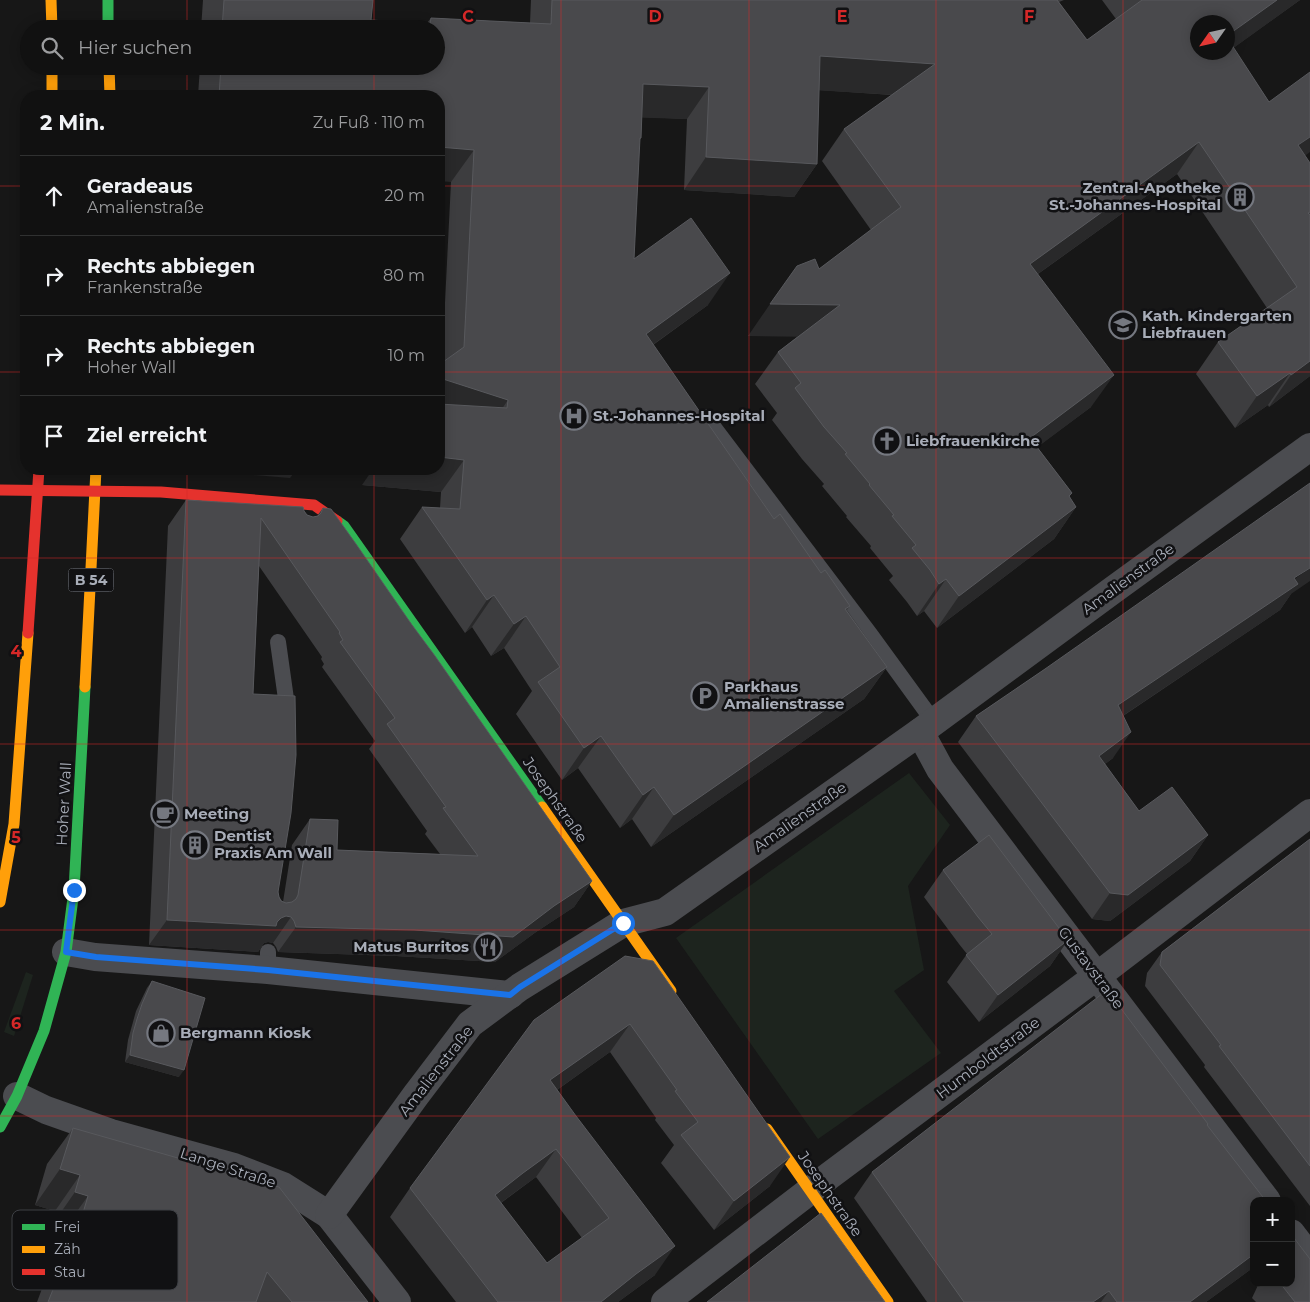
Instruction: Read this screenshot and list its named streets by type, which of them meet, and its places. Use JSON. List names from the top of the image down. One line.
{"streets":{"main road":["B 54","Josephstraße","Hoher Wall"],"street":["Amalienstraße","Gustavstraße","Humboldtstraße","Lange Straße"]},"crossings":[["Amalienstraße","Josephstraße"],["Amalienstraße","Gustavstraße"],["Amalienstraße","Lange Straße"],["Josephstraße","Hoher Wall"],["Josephstraße","Humboldtstraße"],["Hoher Wall","Lange Straße"],["Gustavstraße","Humboldtstraße"]],"places":{"building":["Zentral-Apotheke St.-Johannes-Hospital","Dentist Praxis Am Wall"],"school or university":["Kath. Kindergarten Liebfrauen"],"hospital":["St.-Johannes-Hospital"],"church":["Liebfrauenkirche"],"parking":["Parkhaus Amalienstrasse"],"cafe":["Meeting"],"restaurant":["Matus Burritos"],"shop":["Bergmann Kiosk"]},"legend":["Frei","Zäh","Stau"],"north":"bottom left","page":{"search":"Hier suchen","heading":["2 Min.","Zu Fuß · 110 m"],"list":[["Geradeaus","Amalienstraße","20 m"],["Rechts abbiegen","Frankenstraße","80 m"],["Rechts abbiegen","Hoher Wall","10 m"],"Ziel erreicht"],"map_buttons":["+","−"]},"grid":{"columns":["C","D","E","F"],"rows":["4","5","6"]}}
